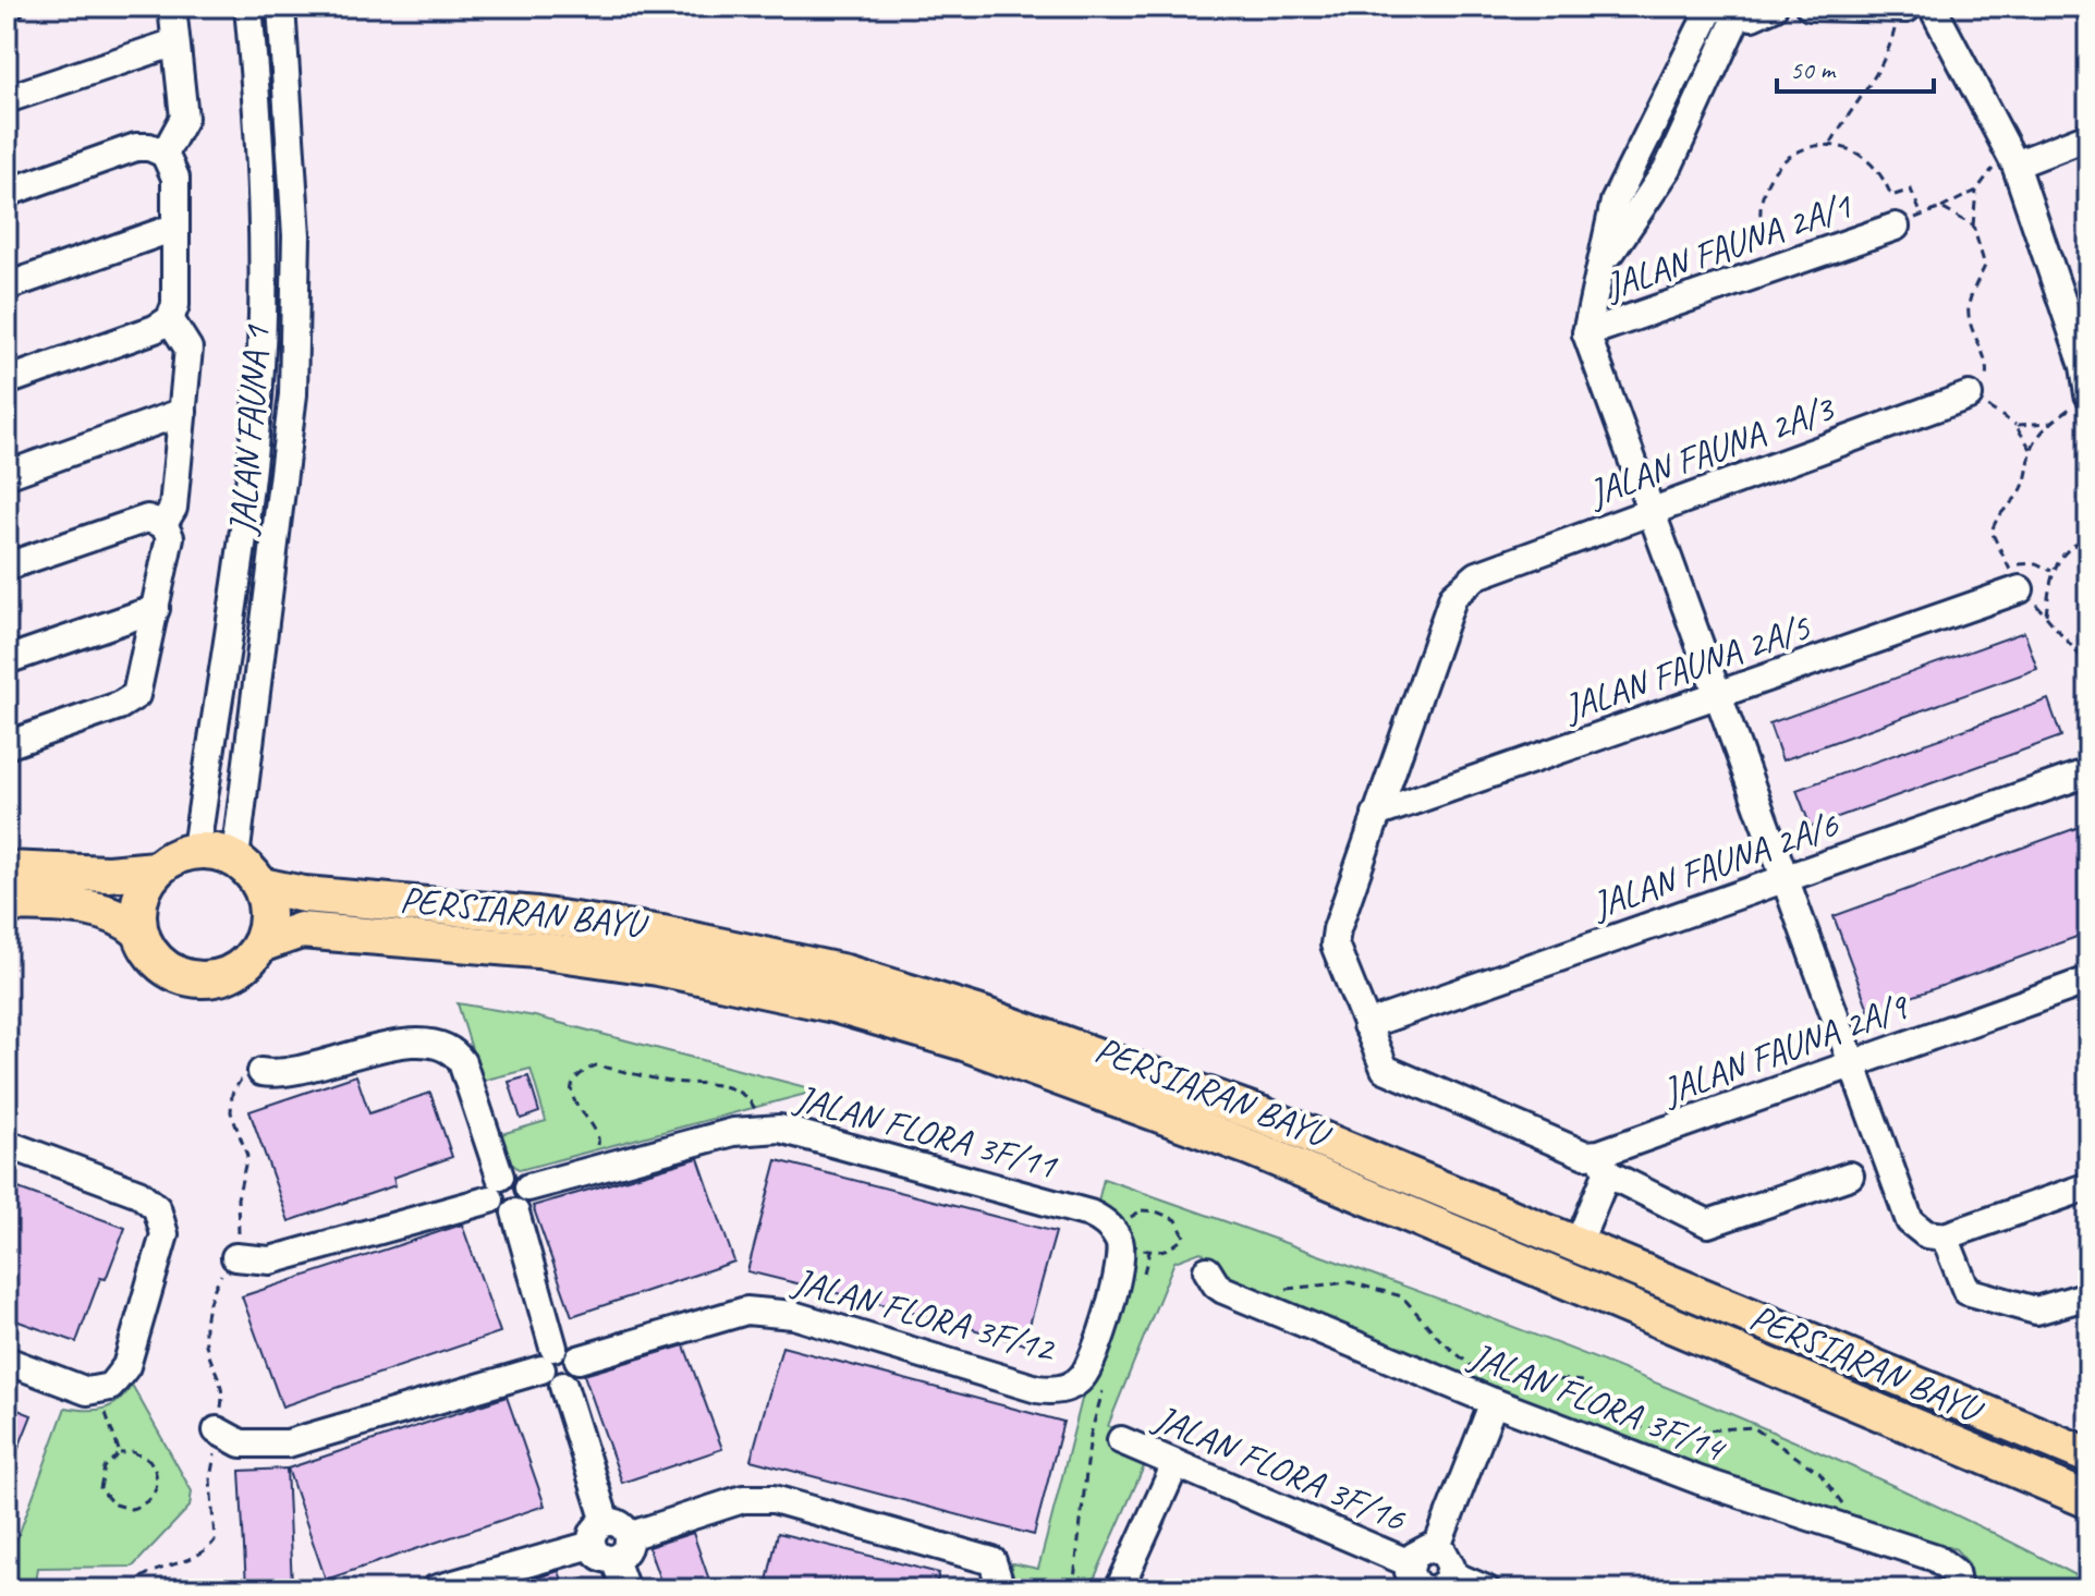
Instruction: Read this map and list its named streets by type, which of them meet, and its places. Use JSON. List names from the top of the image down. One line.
{"streets":{"main road":["PERSIARAN BAYU"],"street":["JALAN FAUNA 2A/1","JALAN FAUNA 1","JALAN FAUNA 2A/3","JALAN FAUNA 2A/5","JALAN FAUNA 2A/6","JALAN FAUNA 2A/9","JALAN FLORA 3F/11","JALAN FLORA 3F/12","JALAN FLORA 3F/14","JALAN FLORA 3F/16"]},"crossings":[["JALAN FAUNA 1","PERSIARAN BAYU"],["JALAN FAUNA 2A/3","JALAN FAUNA 2A/5"],["JALAN FLORA 3F/11","JALAN FLORA 3F/12"]],"scale_bar":"50 m"}
